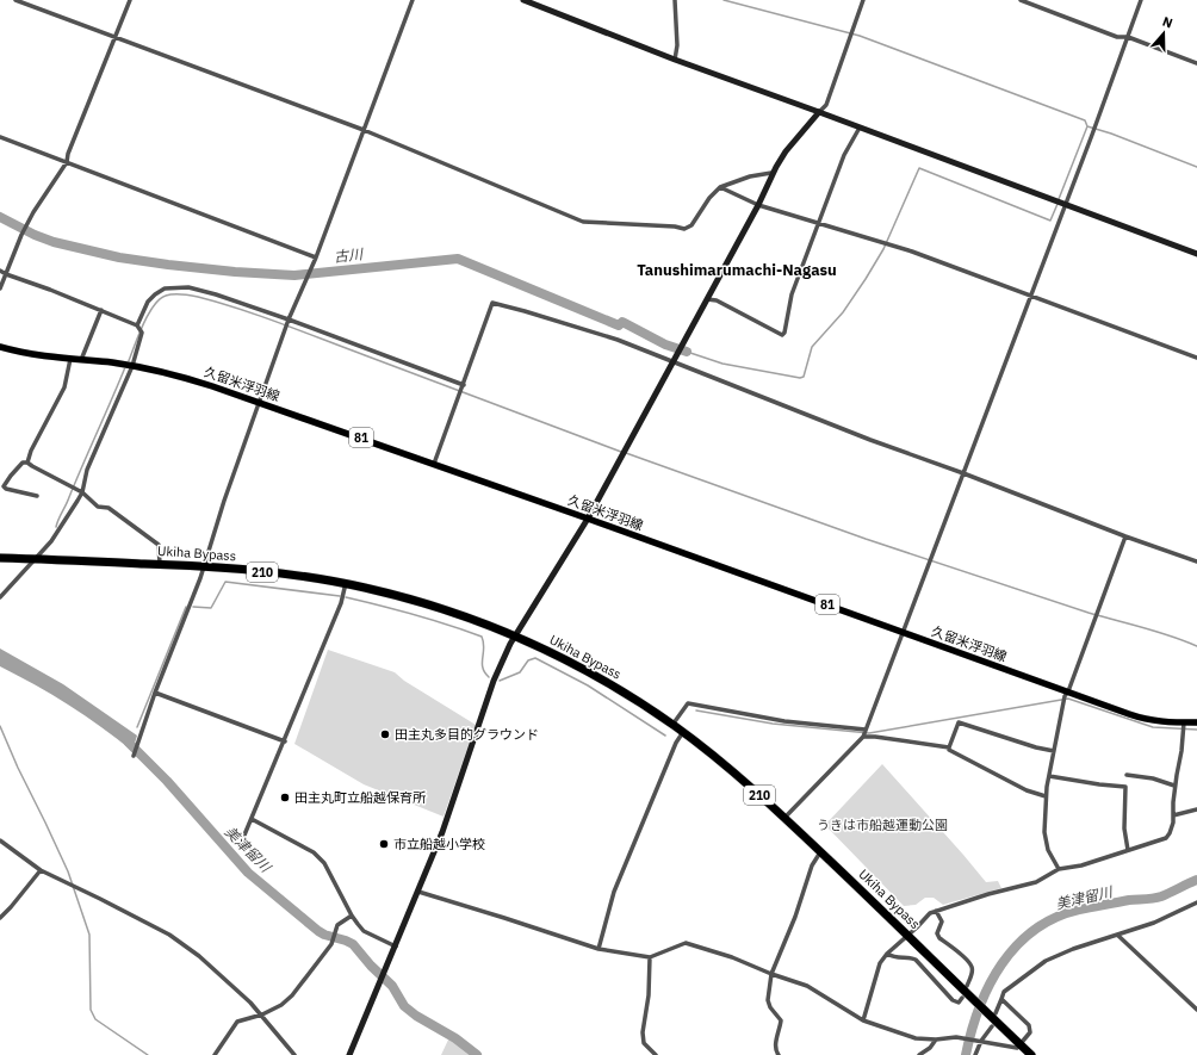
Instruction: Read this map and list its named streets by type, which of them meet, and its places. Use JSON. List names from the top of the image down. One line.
{"streets":{"highway":["Ukiha Bypass","210"],"main road":["久留米浮羽線","81"]},"districts":["Tanushimarumachi-Nagasu"],"water":["古川","美津留川"],"parks":["うきは市船越運動公園"],"places":["田主丸多目的グラウンド","田主丸町立船越保育所","市立船越小学校"],"north":"top"}
